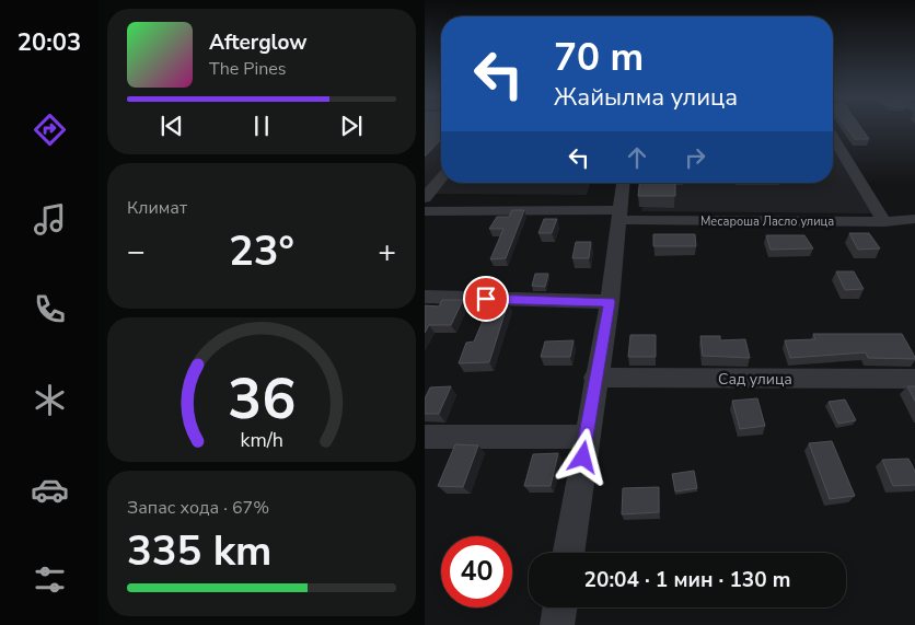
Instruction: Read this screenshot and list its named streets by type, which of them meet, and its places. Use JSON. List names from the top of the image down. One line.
{"streets":{"street":["Месароша Ласло улица","Сад улица"]},"page":{"tabs":"20:03","turn":["70 m","Жайылма улица"],"song":["Afterglow","The Pines"],"tile":["Климат",["Запас хода · 67%","335 km"]],"heat":["−","23°","+"],"limit":"40","trip":"20:04 · 1 мин · 130 m","gauge":["36","km/h"]}}
